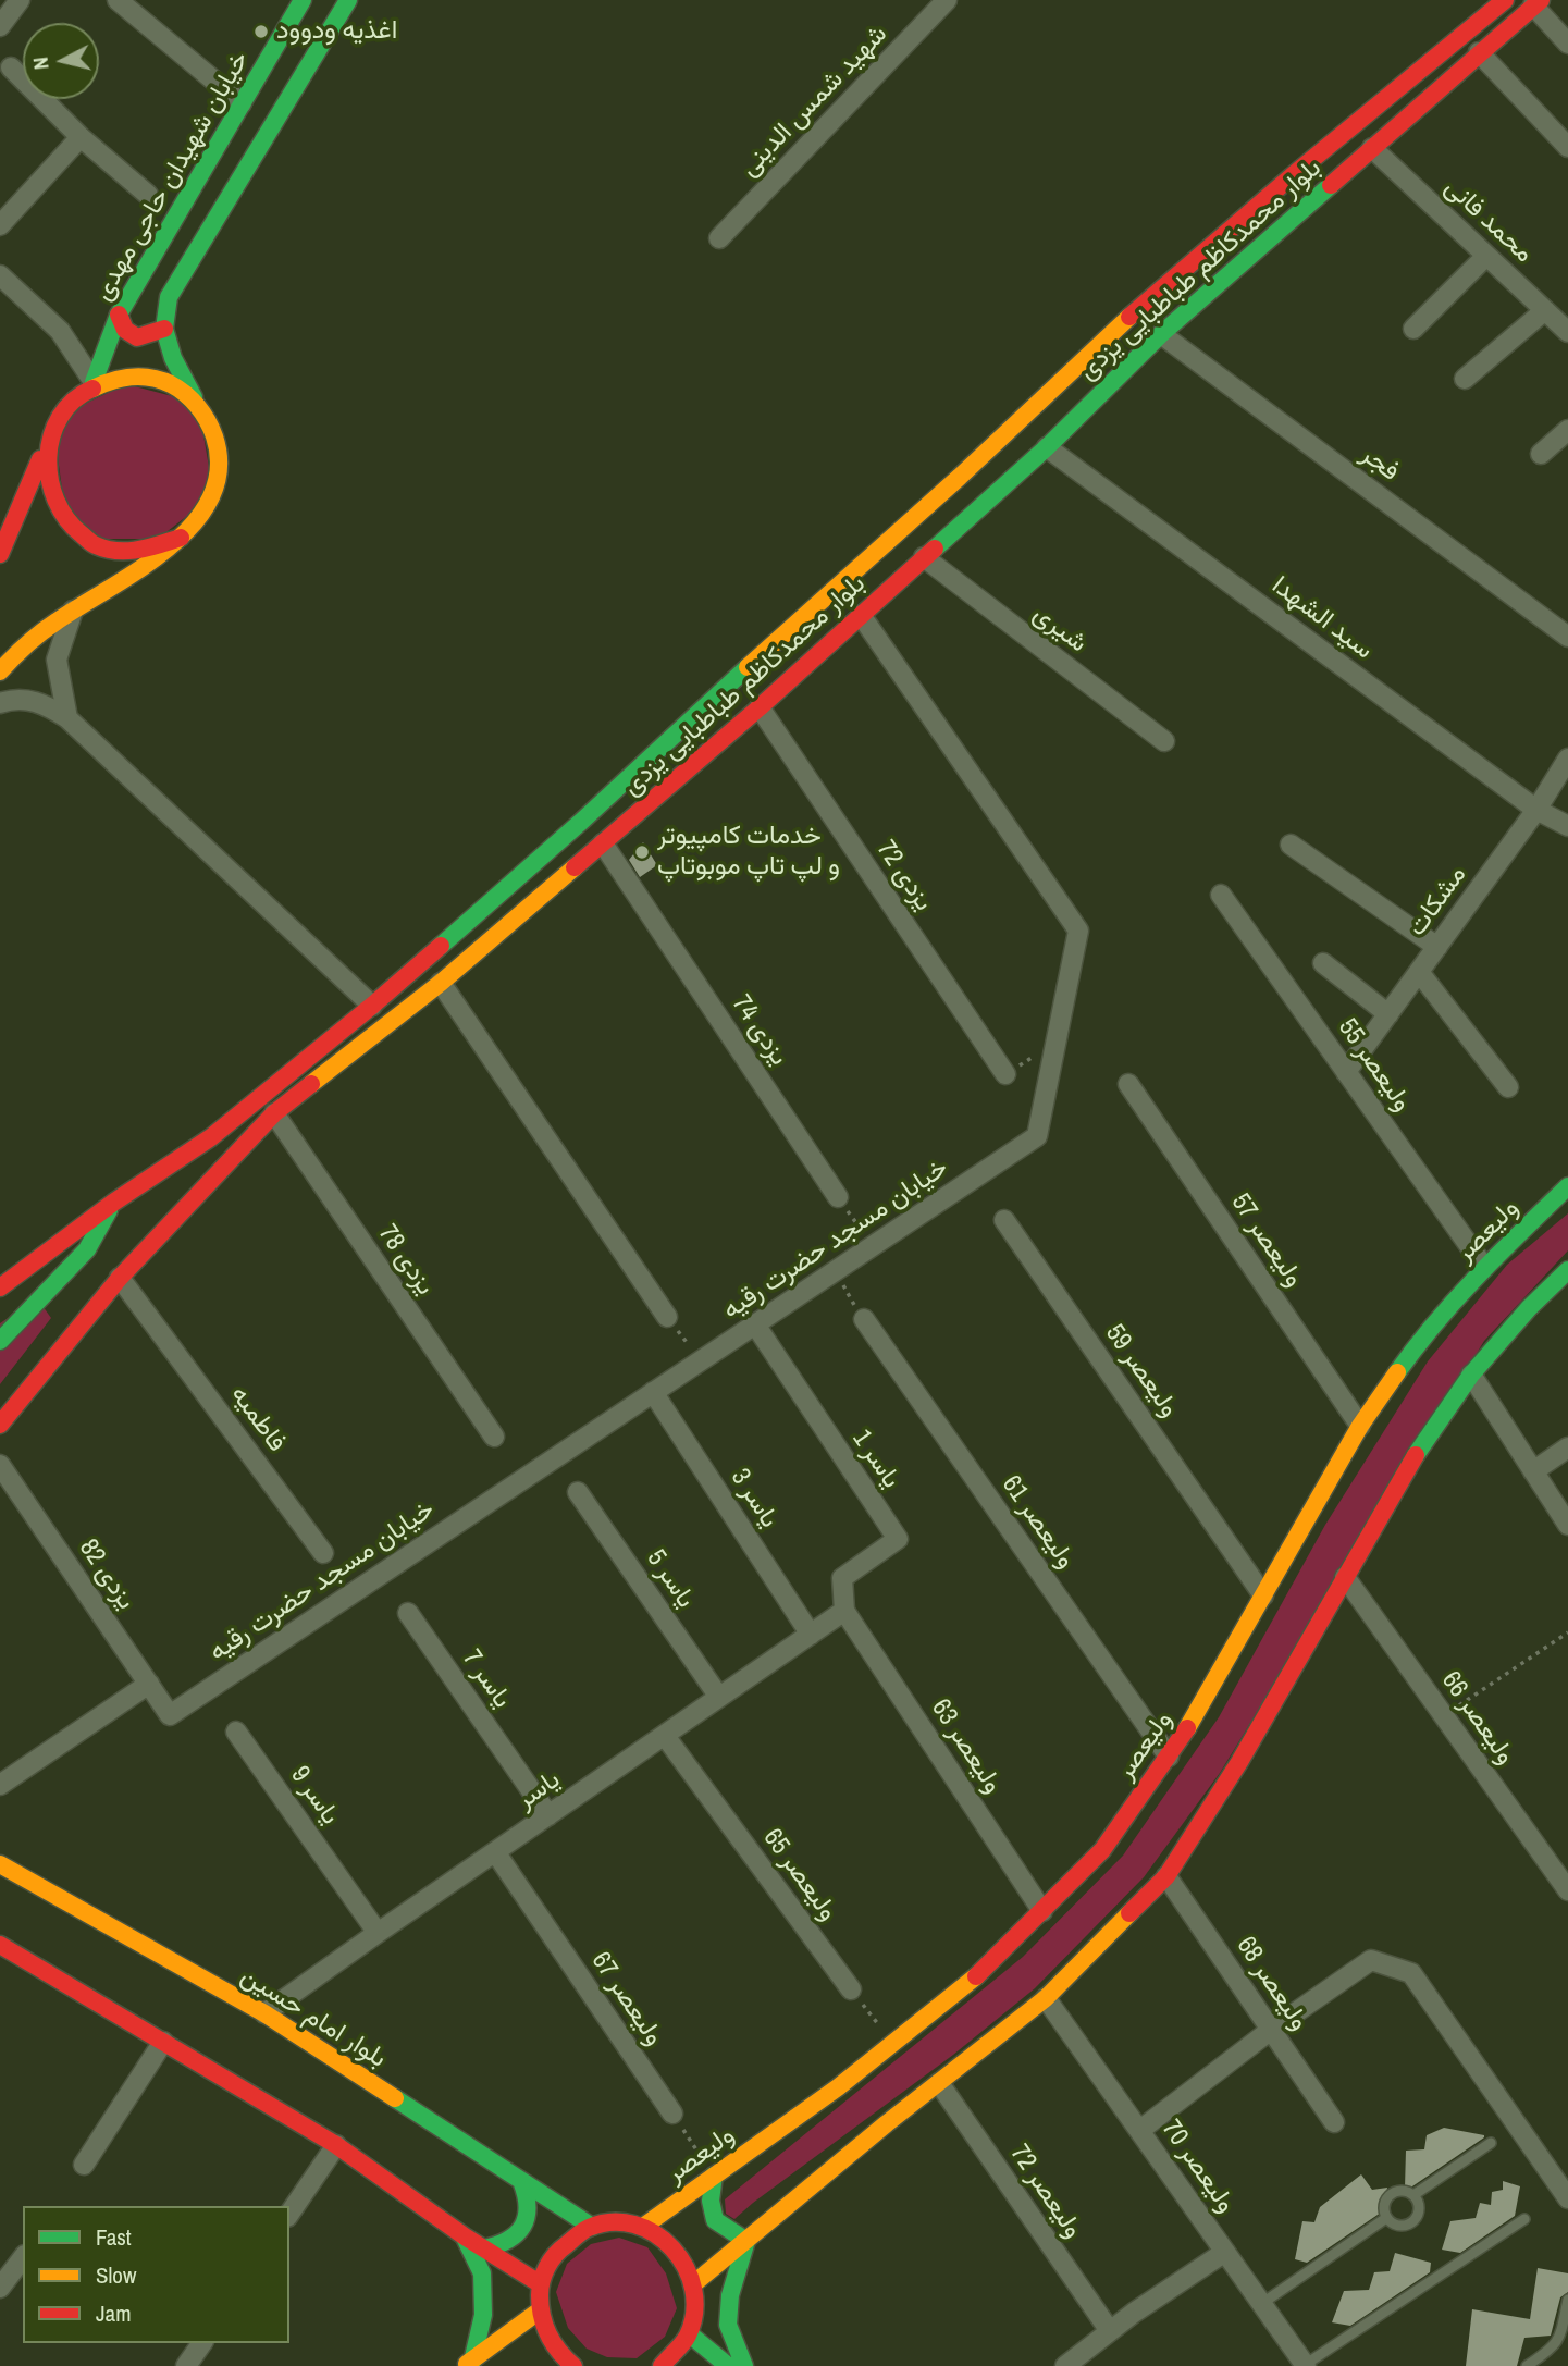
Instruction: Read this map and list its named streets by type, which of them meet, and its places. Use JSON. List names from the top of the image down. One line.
{"streets":{"main road":["خیابان شهیدان حاجی مهدی","بلوار محمدکاظم طباطبایی یزدی","ولیعصر","بلوار امام حسین"],"street":["شهید شمس الدینی","محمد فانی","فجر","سید الشهدا","شیری","یزدی 72","مشکات","یزدی 74","ولیعصر 55","خیابان مسجد حضرت رقیه","ولیعصر 57","یزدی 78","ولیعصر 59","فاطمیه","یاسر 1","یاسر 3","ولیعصر 61","یزدی 82","یاسر 5","یاسر 7","ولیعصر 66","ولیعصر 63","یاسر","یاسر 9","ولیعصر 65","ولیعصر 68","ولیعصر 67","ولیعصر 70","ولیعصر 72"]},"crossings":[["محمد فانی","بلوار محمدکاظم طباطبایی یزدی"],["بلوار محمدکاظم طباطبایی یزدی","فجر"],["بلوار محمدکاظم طباطبایی یزدی","سید الشهدا"],["بلوار محمدکاظم طباطبایی یزدی","شیری"],["بلوار محمدکاظم طباطبایی یزدی","یزدی 72"],["بلوار محمدکاظم طباطبایی یزدی","یزدی 74"],["بلوار محمدکاظم طباطبایی یزدی","خیابان مسجد حضرت رقیه"],["بلوار محمدکاظم طباطبایی یزدی","یزدی 78"],["بلوار محمدکاظم طباطبایی یزدی","فاطمیه"],["سید الشهدا","مشکات"],["مشکات","ولیعصر 55"],["ولیعصر 55","ولیعصر"],["ولیعصر","ولیعصر 57"],["ولیعصر","ولیعصر 59"],["ولیعصر","ولیعصر 61"],["ولیعصر","ولیعصر 63"],["خیابان مسجد حضرت رقیه","یاسر 1"],["خیابان مسجد حضرت رقیه","یاسر 3"],["خیابان مسجد حضرت رقیه","یزدی 82"],["یاسر 1","ولیعصر 63"],["یاسر 1","یاسر"],["یاسر 3","یاسر"],["یاسر 5","یاسر"],["یاسر 7","یاسر"],["ولیعصر 63","یاسر"],["یاسر","یاسر 9"],["یاسر","ولیعصر 65"],["یاسر","ولیعصر 67"],["یاسر","بلوار امام حسین"]],"places":["اغذیه ودوود","خدمات کامپیوتر و لپ تاپ موبوتاپ"],"legend":["Fast","Slow","Jam"],"north":"left"}
